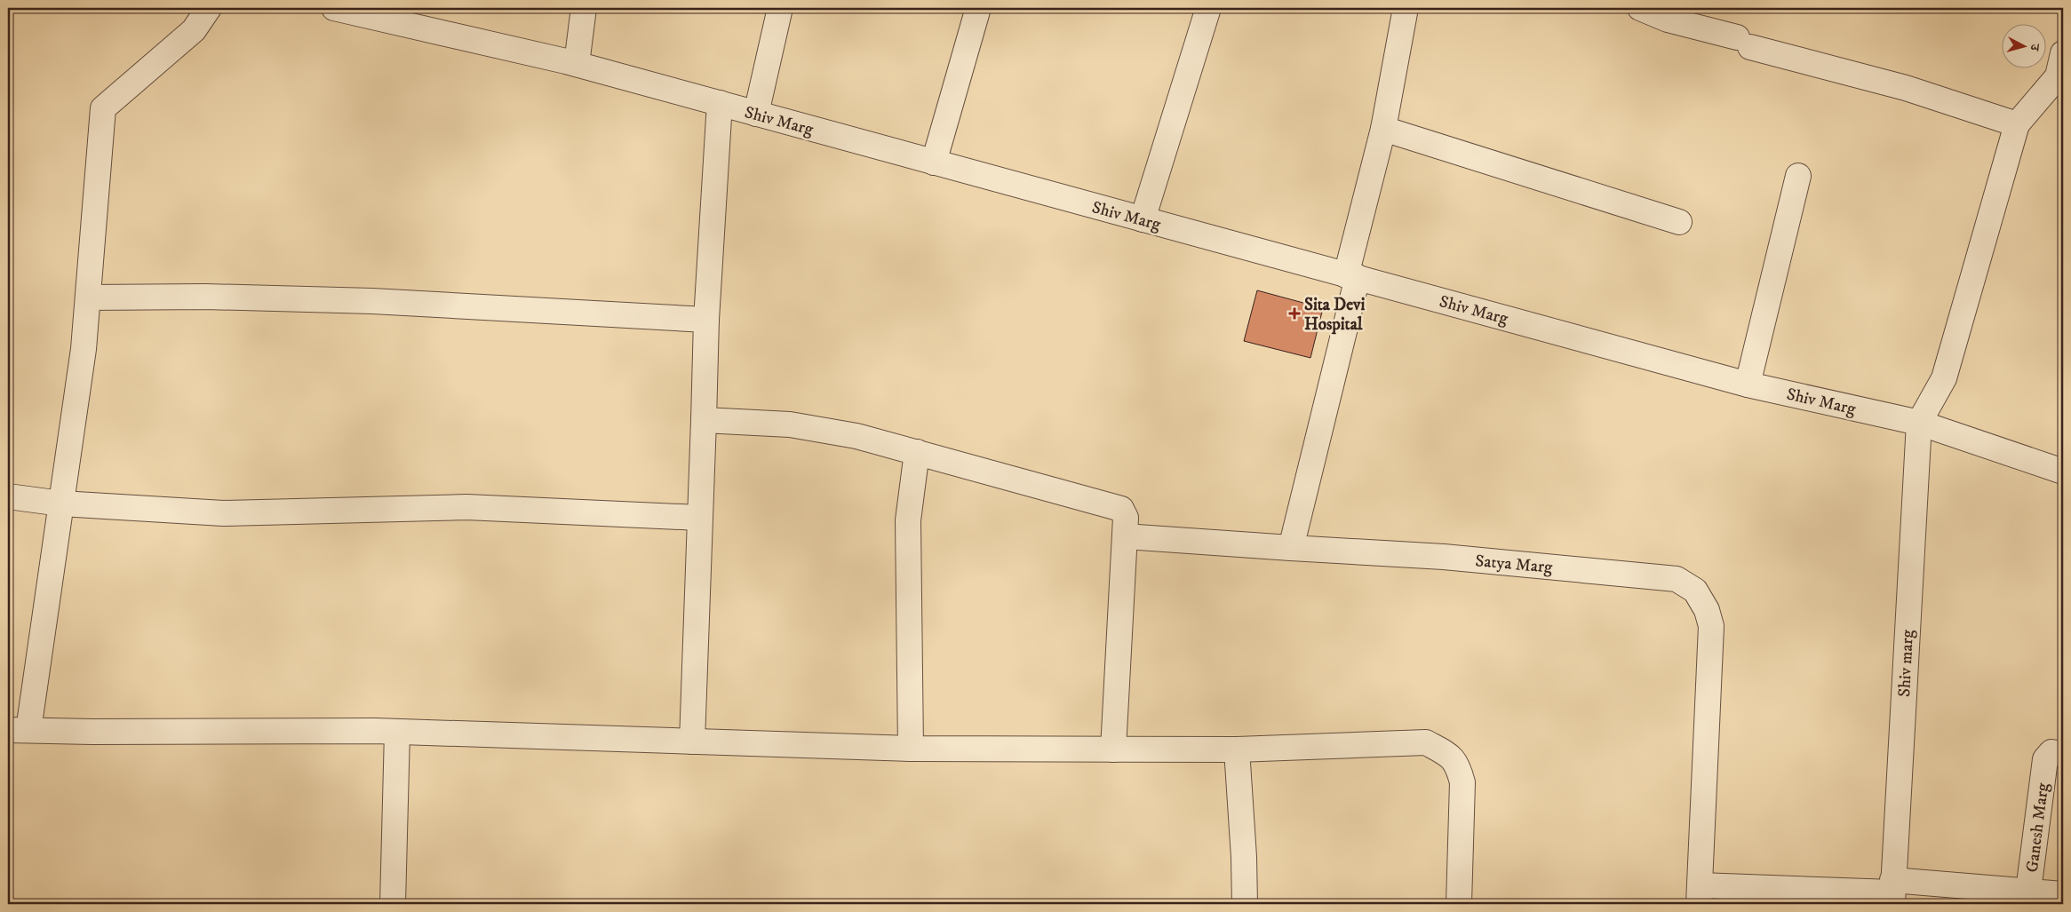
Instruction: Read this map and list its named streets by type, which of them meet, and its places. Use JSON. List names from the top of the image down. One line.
{"streets":{"street":["Shiv Marg","Satya Marg","Shiv marg","Ganesh Marg"]},"crossings":[["Shiv Marg","Shiv marg"],["Satya Marg","Ganesh Marg"],["Shiv marg","Ganesh Marg"]],"places":{"health":["Sita Devi Hospital"]},"north":"right"}
